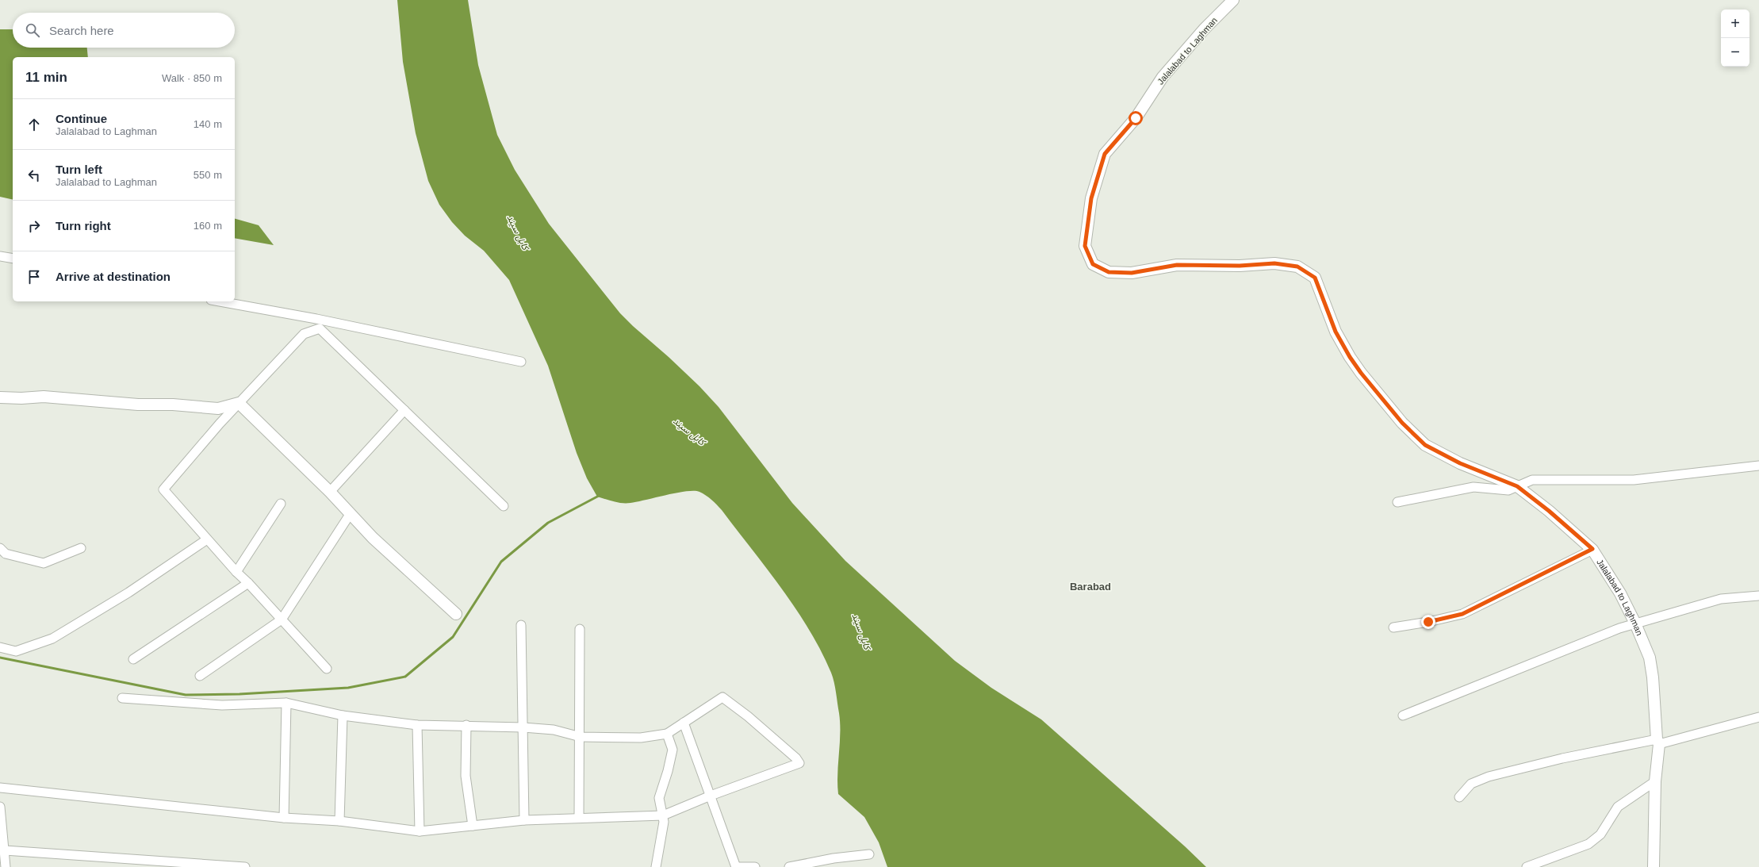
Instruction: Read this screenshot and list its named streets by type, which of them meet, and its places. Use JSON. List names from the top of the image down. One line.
{"streets":{"street":["Jalalabad to Laghman"]},"districts":["Barabad"],"water":["کابل سيند"],"page":{"map_buttons":["+","−"],"search":"Search here","heading":["11 min","Walk · 850 m"],"list":[["Continue","Jalalabad to Laghman","140 m"],["Turn left","Jalalabad to Laghman","550 m"],["Turn right","160 m"],"Arrive at destination"]}}
